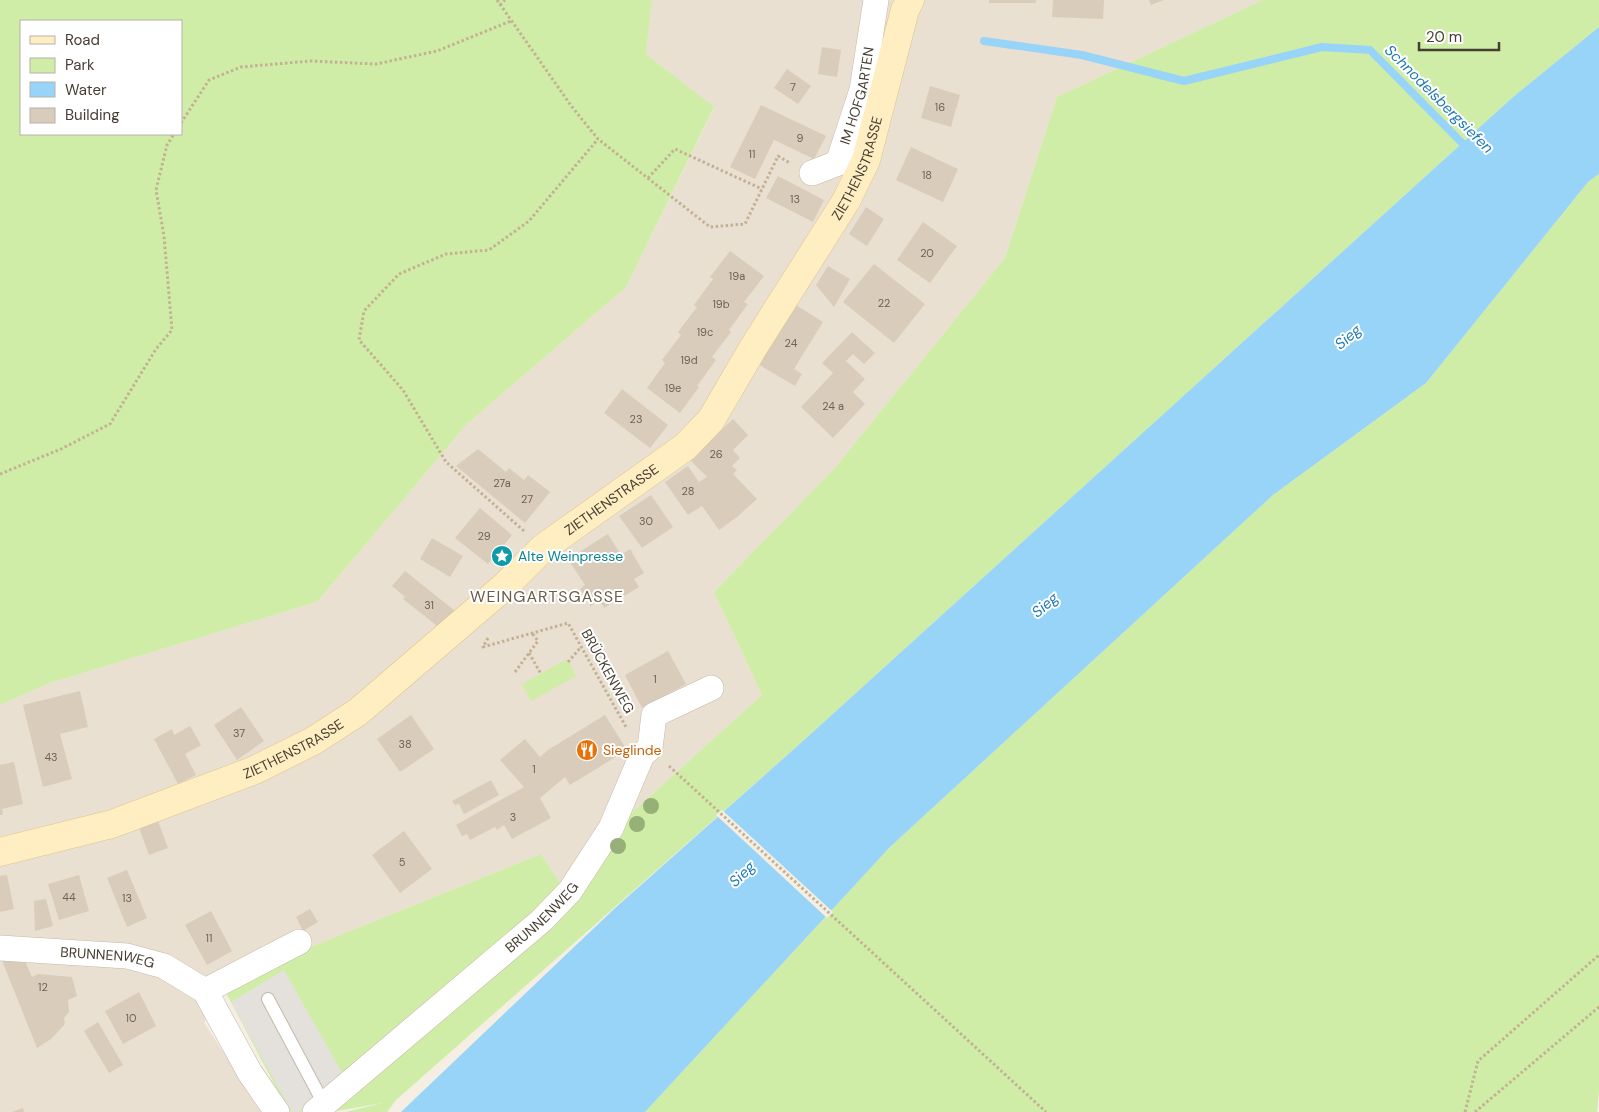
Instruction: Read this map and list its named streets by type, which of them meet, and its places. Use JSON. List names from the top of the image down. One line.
{"streets":{"main road":["ZIETHENSTRASSE"],"street":["IM HOFGARTEN","BRUNNENWEG"],"path":["BRÜCKENWEG"]},"crossings":[["BRÜCKENWEG","BRUNNENWEG"]],"districts":["WEINGARTSGASSE"],"water":["Schnodelsbergsiefen","Sieg"],"places":{"place":["Alte Weinpresse"],"restaurant":["Sieglinde"]},"house_numbers":["7","16","9","11","18","13","20","19a","22","19b","19c","24","19d","19e","24 a","23","26","27a","28","27","30","29","31","1","37","38","43","1","3","5","44","13","11","12","10"],"legend":["Road","Park","Water","Building"],"scale_bar":"20 m"}
